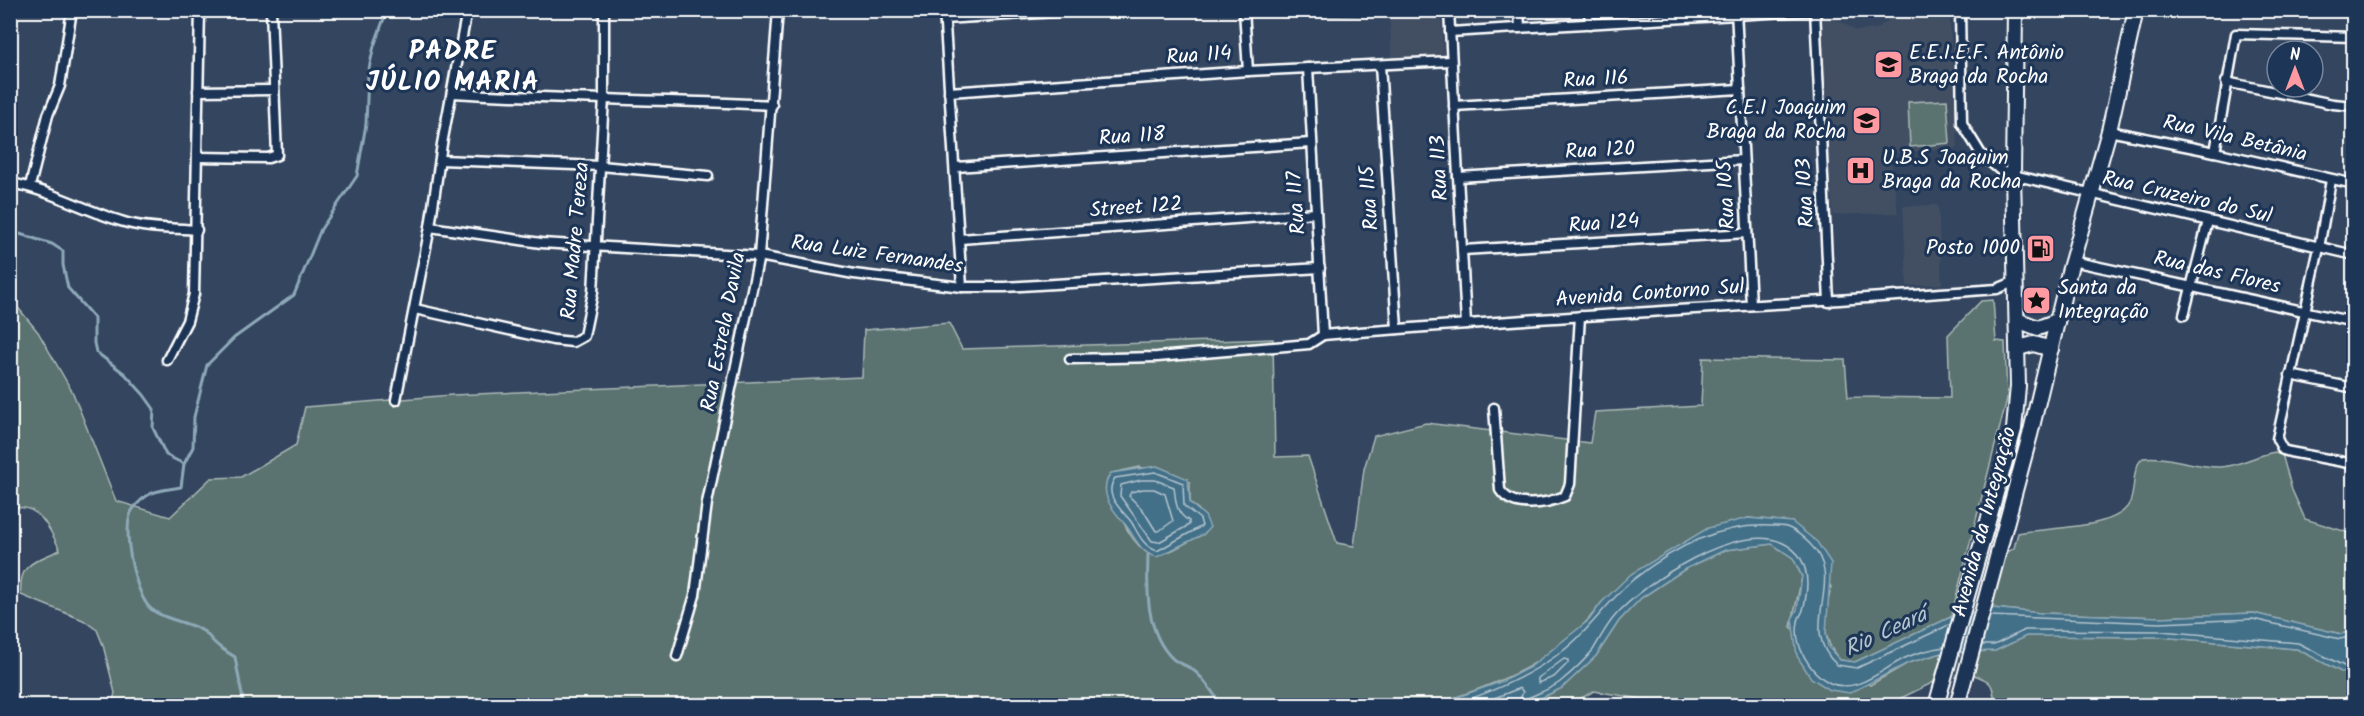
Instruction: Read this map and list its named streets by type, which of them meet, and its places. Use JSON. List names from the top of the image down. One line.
{"streets":{"main road":["Avenida da Integração"],"street":["Rua 114","Rua 116","Rua 118","Rua Vila Betânia","Rua 120","Rua 113","Rua 103","Rua 105","Rua 115","Rua Cruzeiro do Sul","Rua 117","Street 122","Rua 124","Rua Madre Tereza","Rua Luiz Fernandes","Rua das Flores","Avenida Contorno Sul","Rua Estrela Davila"]},"crossings":[["Rua 114","Rua 113"],["Rua 114","Rua 115"],["Rua 114","Rua 117"],["Rua 116","Rua 113"],["Rua 116","Rua 105"],["Rua 118","Rua 117"],["Rua Vila Betânia","Avenida da Integração"],["Rua 120","Rua 113"],["Rua 120","Rua 105"],["Rua 113","Rua 124"],["Rua 113","Avenida Contorno Sul"],["Rua 103","Avenida Contorno Sul"],["Rua 105","Rua 124"],["Rua 105","Avenida Contorno Sul"],["Rua 115","Avenida Contorno Sul"],["Rua Cruzeiro do Sul","Avenida da Integração"],["Rua 117","Street 122"],["Rua 117","Rua Luiz Fernandes"],["Rua 117","Avenida Contorno Sul"],["Rua Madre Tereza","Rua Luiz Fernandes"],["Rua Luiz Fernandes","Rua Estrela Davila"],["Rua das Flores","Avenida da Integração"],["Avenida Contorno Sul","Avenida da Integração"]],"districts":["PADRE JÚLIO MARIA"],"water":["Rio Ceará"],"places":{"school or university":["E.E.I.E.F. Antônio Braga da Rocha","C.E.I Joaquim Braga da Rocha"],"hospital":["U.B.S Joaquim Braga da Rocha"],"fuel station":["Posto 1000"],"place":["Santa da Integração"]},"north":"top"}
